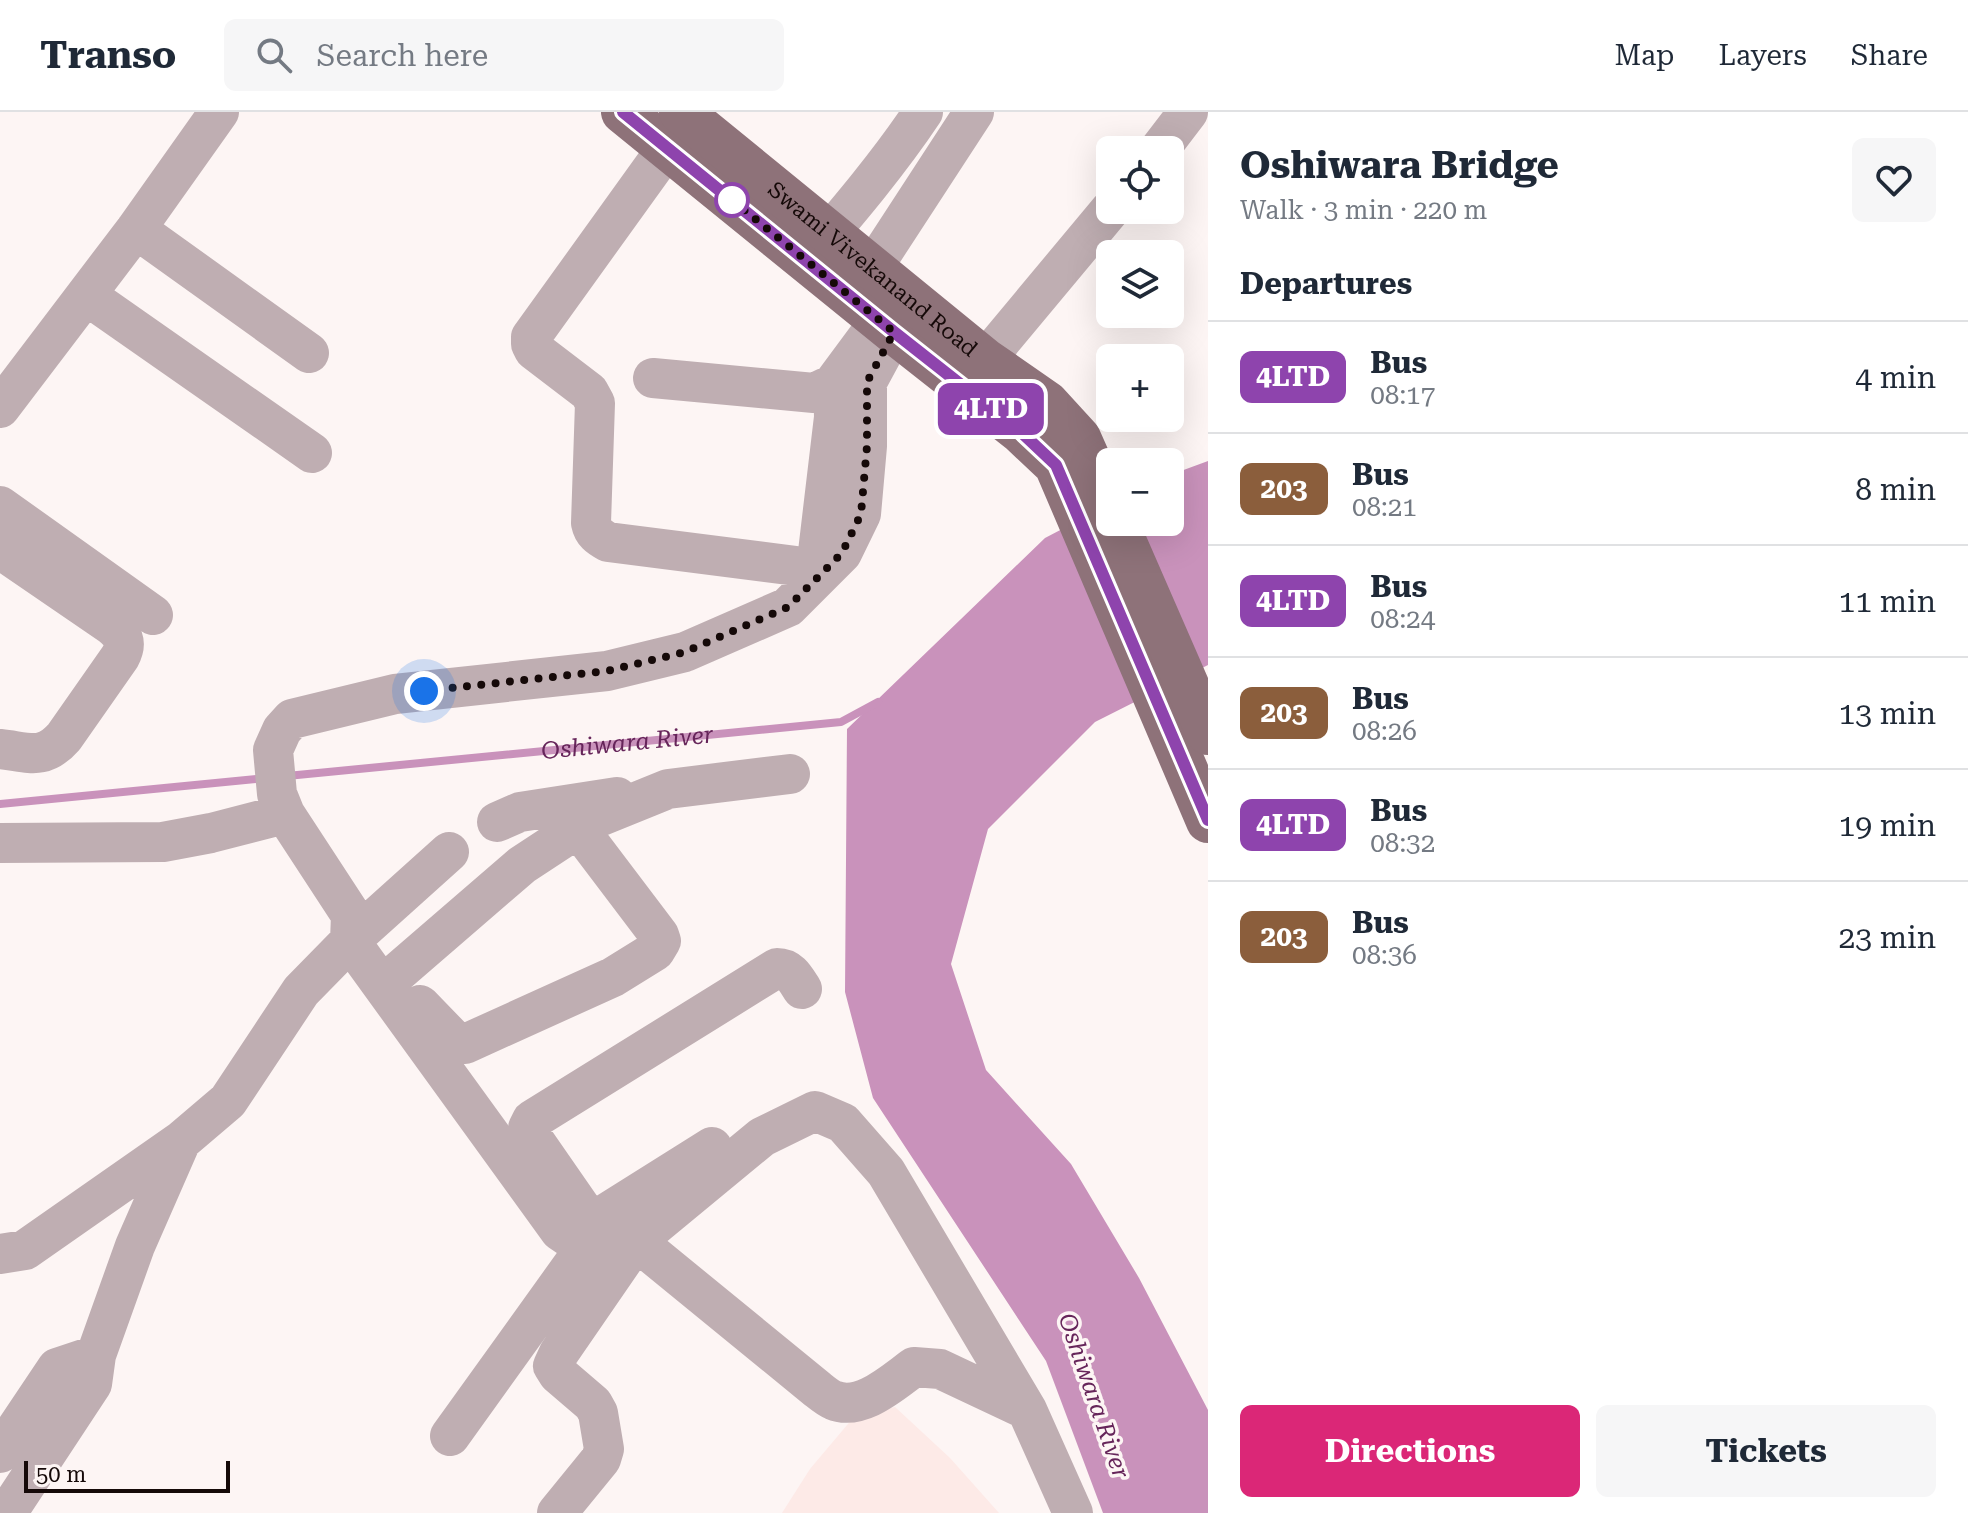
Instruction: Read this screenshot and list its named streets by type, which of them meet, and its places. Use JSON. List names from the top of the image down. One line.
{"streets":{"main road":["Swami Vivekanand Road"]},"water":["Oshiwara River"],"lines":["bus line 4LTD"],"scale_bar":"50 m","page":{"header":"Transo","search":"Search here","nav":["Map","Layers","Share"],"on_map":"4LTD","heading":[["Oshiwara Bridge","Walk · 3 min · 220 m"],"Departures"],"map_buttons":["+","−"],"list":[{"mark":"4LTD","name":"Bus","note":"08:17","value":"4 min"},{"mark":"203","name":"Bus","note":"08:21","value":"8 min"},{"mark":"4LTD","name":"Bus","note":"08:24","value":"11 min"},{"mark":"203","name":"Bus","note":"08:26","value":"13 min"},{"mark":"4LTD","name":"Bus","note":"08:32","value":"19 min"},{"mark":"203","name":"Bus","note":"08:36","value":"23 min"}],"buttons":["Directions","Tickets"],"scale":"50 m"}}
